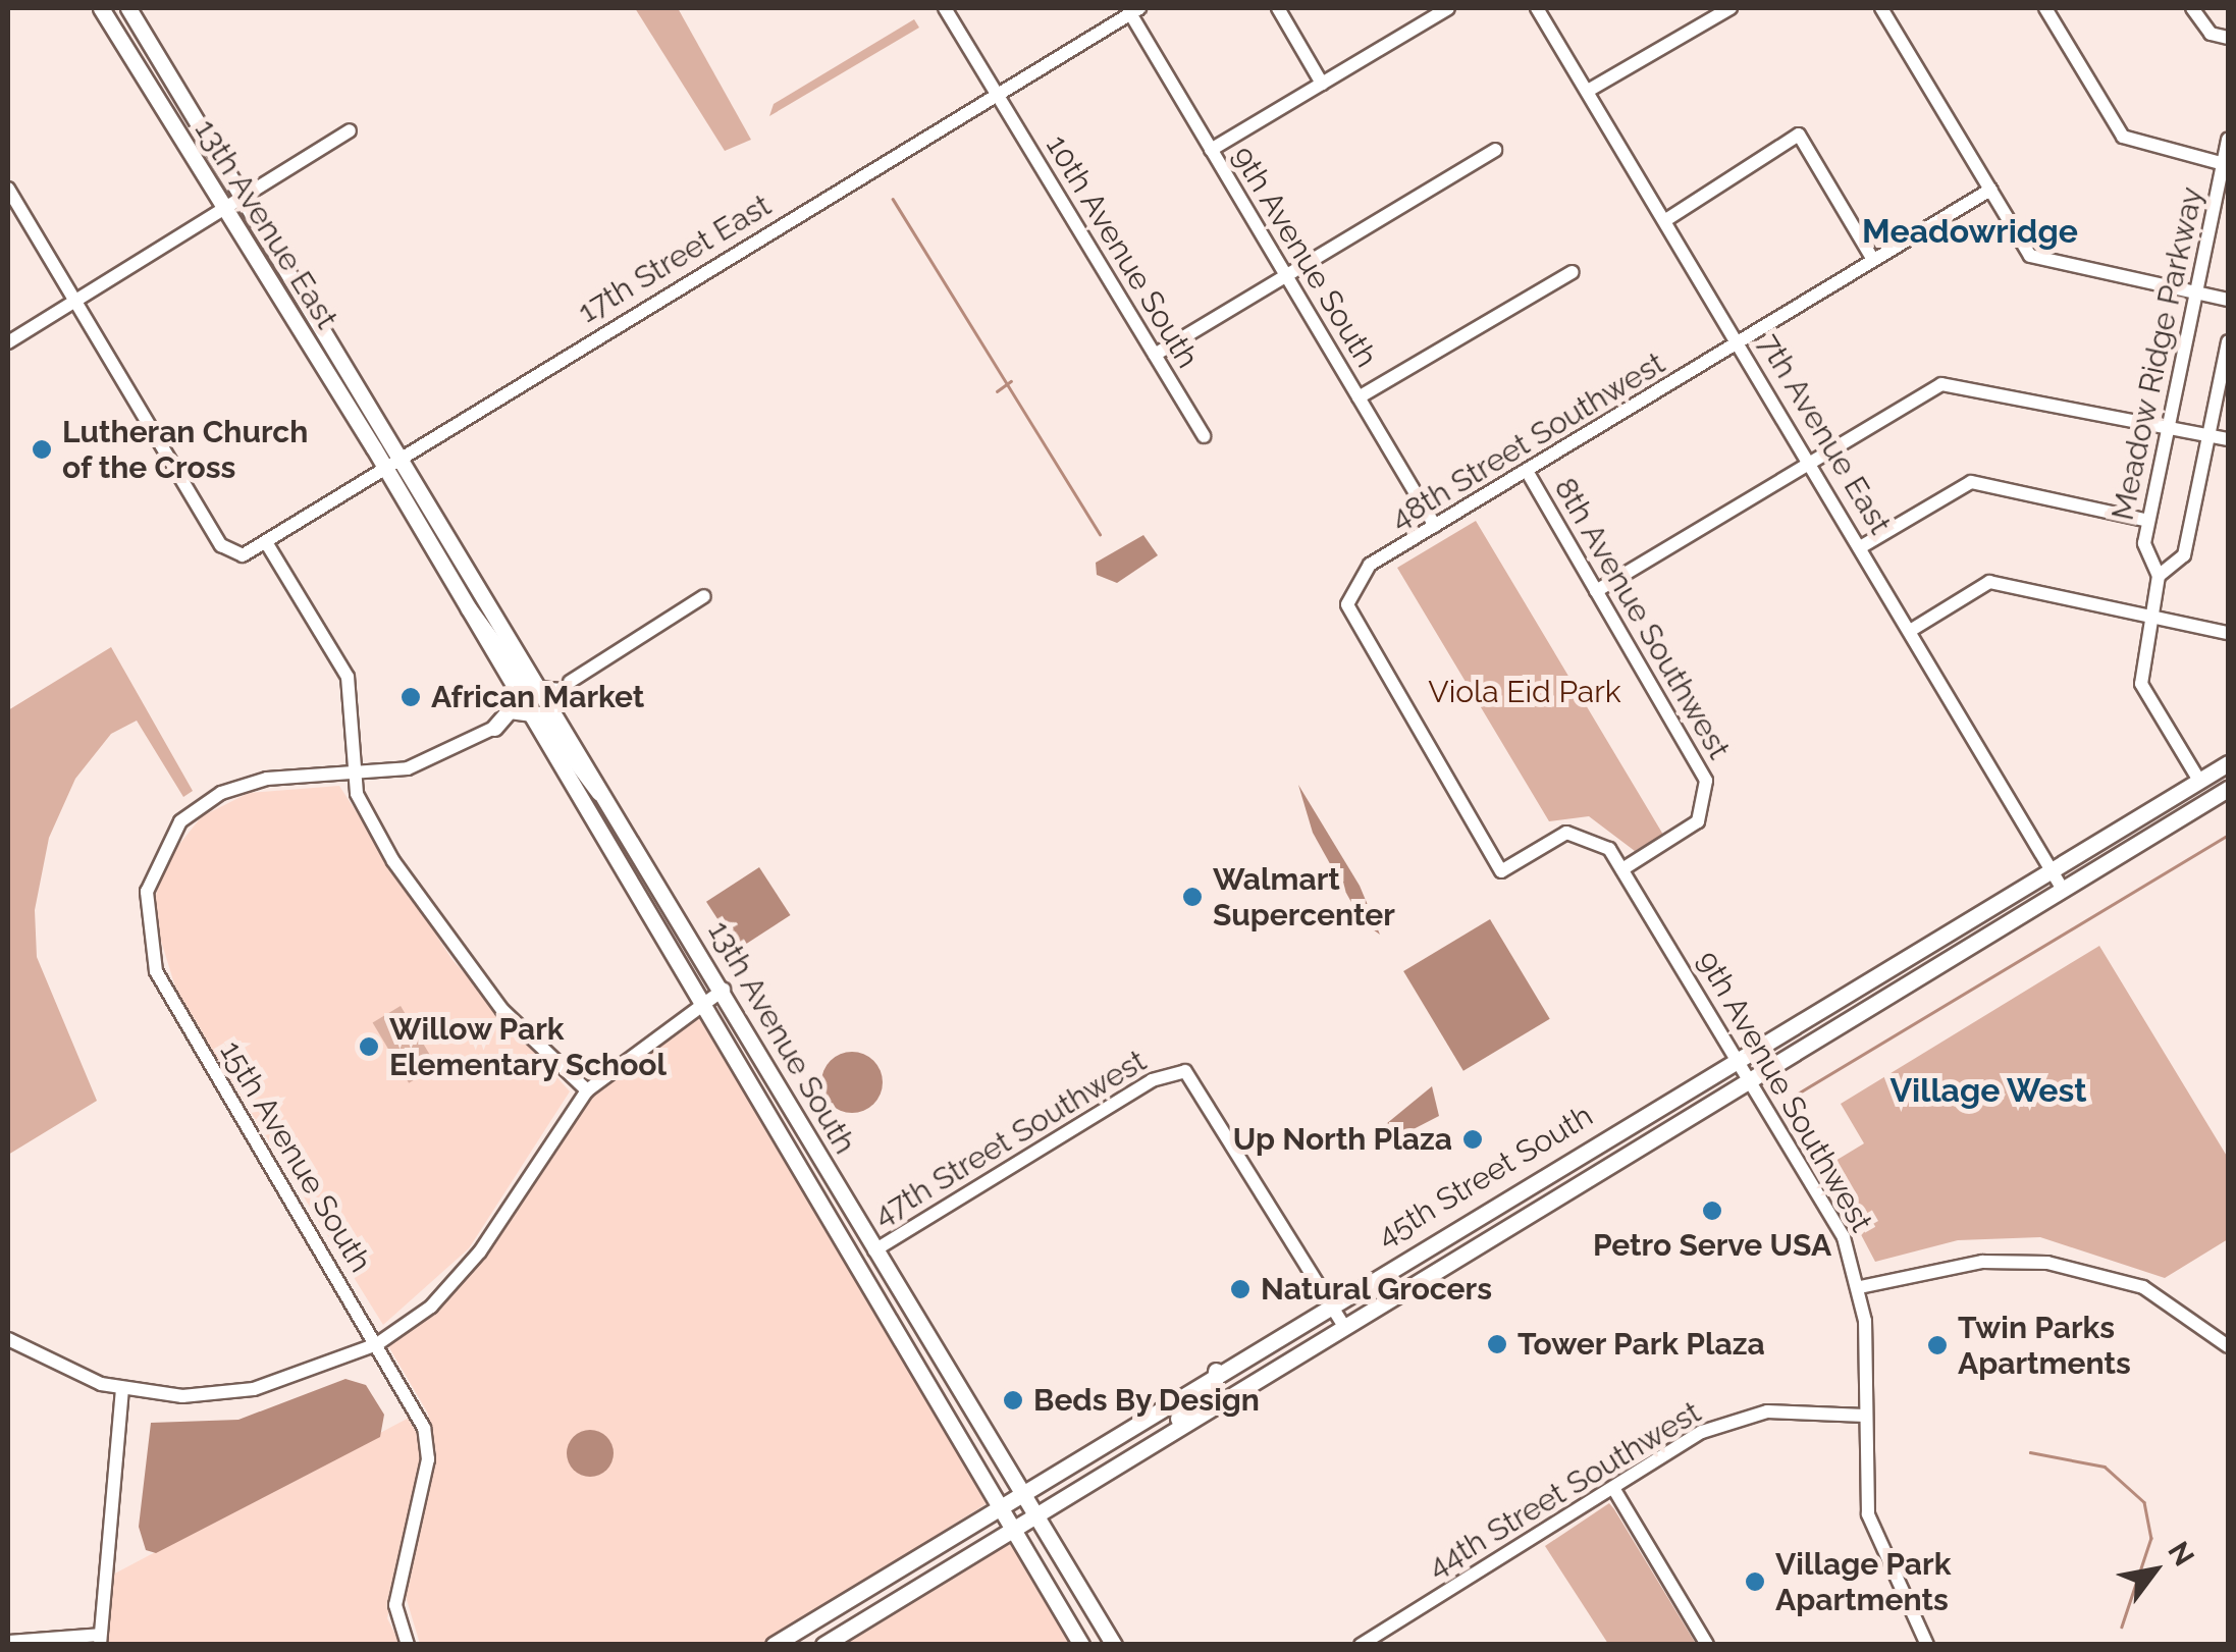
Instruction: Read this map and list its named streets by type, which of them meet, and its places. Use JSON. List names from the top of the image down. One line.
{"streets":{"main road":["13th Avenue East","13th Avenue South","45th Street South"],"street":["10th Avenue South","9th Avenue South","17th Street East","Meadow Ridge Parkway","7th Avenue East","48th Street Southwest","8th Avenue Southwest","9th Avenue Southwest","47th Street Southwest","15th Avenue South","44th Street Southwest"]},"crossings":[["13th Avenue East","17th Street East"],["10th Avenue South","17th Street East"],["9th Avenue South","17th Street East"],["9th Avenue South","48th Street Southwest"],["Meadow Ridge Parkway","45th Street South"],["7th Avenue East","48th Street Southwest"],["7th Avenue East","45th Street South"],["48th Street Southwest","8th Avenue Southwest"],["48th Street Southwest","9th Avenue Southwest"],["8th Avenue Southwest","9th Avenue Southwest"],["13th Avenue South","47th Street Southwest"],["13th Avenue South","45th Street South"],["9th Avenue Southwest","45th Street South"],["9th Avenue Southwest","44th Street Southwest"],["47th Street Southwest","45th Street South"]],"districts":["Meadowridge","Village West"],"parks":["Viola Eid Park"],"places":["Lutheran Church of the Cross","African Market","Walmart Supercenter","Willow Park Elementary School","Up North Plaza","Petro Serve USA","Natural Grocers","Tower Park Plaza","Twin Parks Apartments","Beds By Design","Village Park Apartments"],"north":"top right"}
